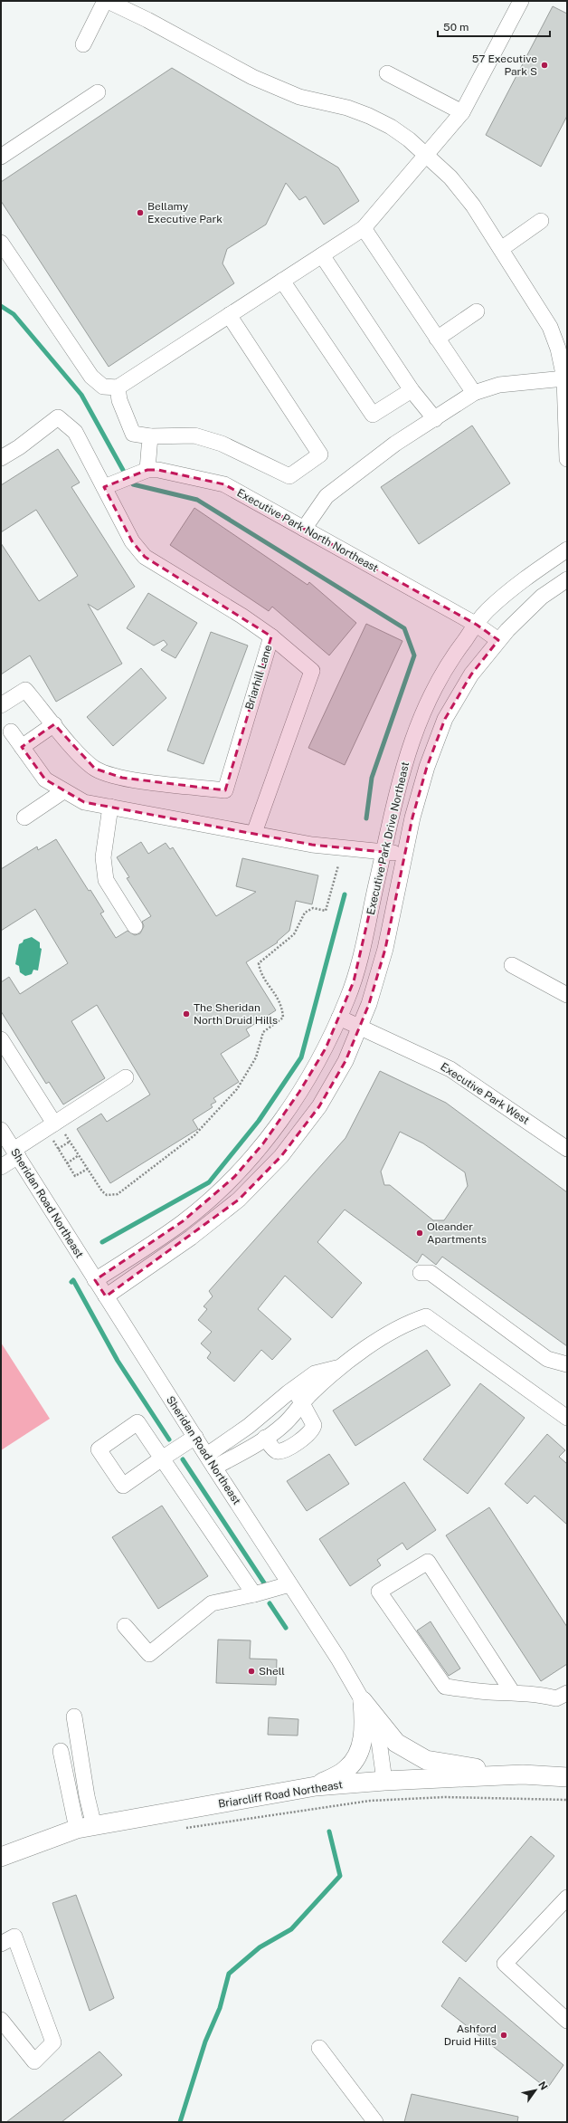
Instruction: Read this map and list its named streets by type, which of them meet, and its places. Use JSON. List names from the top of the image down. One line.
{"streets":{"main road":["Briarcliff Road Northeast"],"street":["Executive Park North Northeast","Briarhill Lane","Executive Park Drive Northeast","Executive Park West","Sheridan Road Northeast"]},"crossings":[["Executive Park North Northeast","Briarhill Lane"],["Executive Park North Northeast","Executive Park Drive Northeast"],["Executive Park Drive Northeast","Executive Park West"],["Sheridan Road Northeast","Briarcliff Road Northeast"]],"places":["57 Executive Park S","Bellamy Executive Park","The Sheridan North Druid Hills","Oleander Apartments","Shell","Ashford Druid Hills"],"scale_bar":"50 m","north":"top right"}
